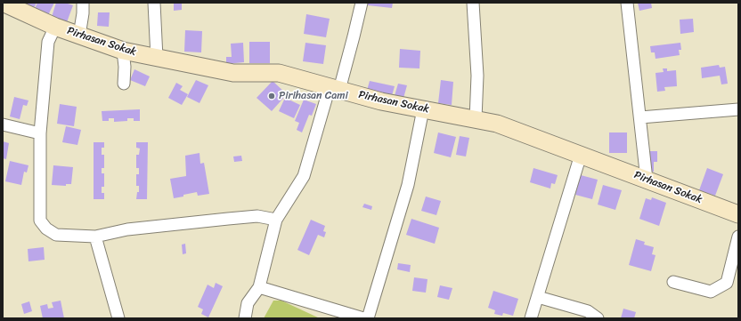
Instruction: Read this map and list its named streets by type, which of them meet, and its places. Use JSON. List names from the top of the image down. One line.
{"streets":{"street":["Pirhasan Sokak"]},"places":["Pirihasan Cami"]}
